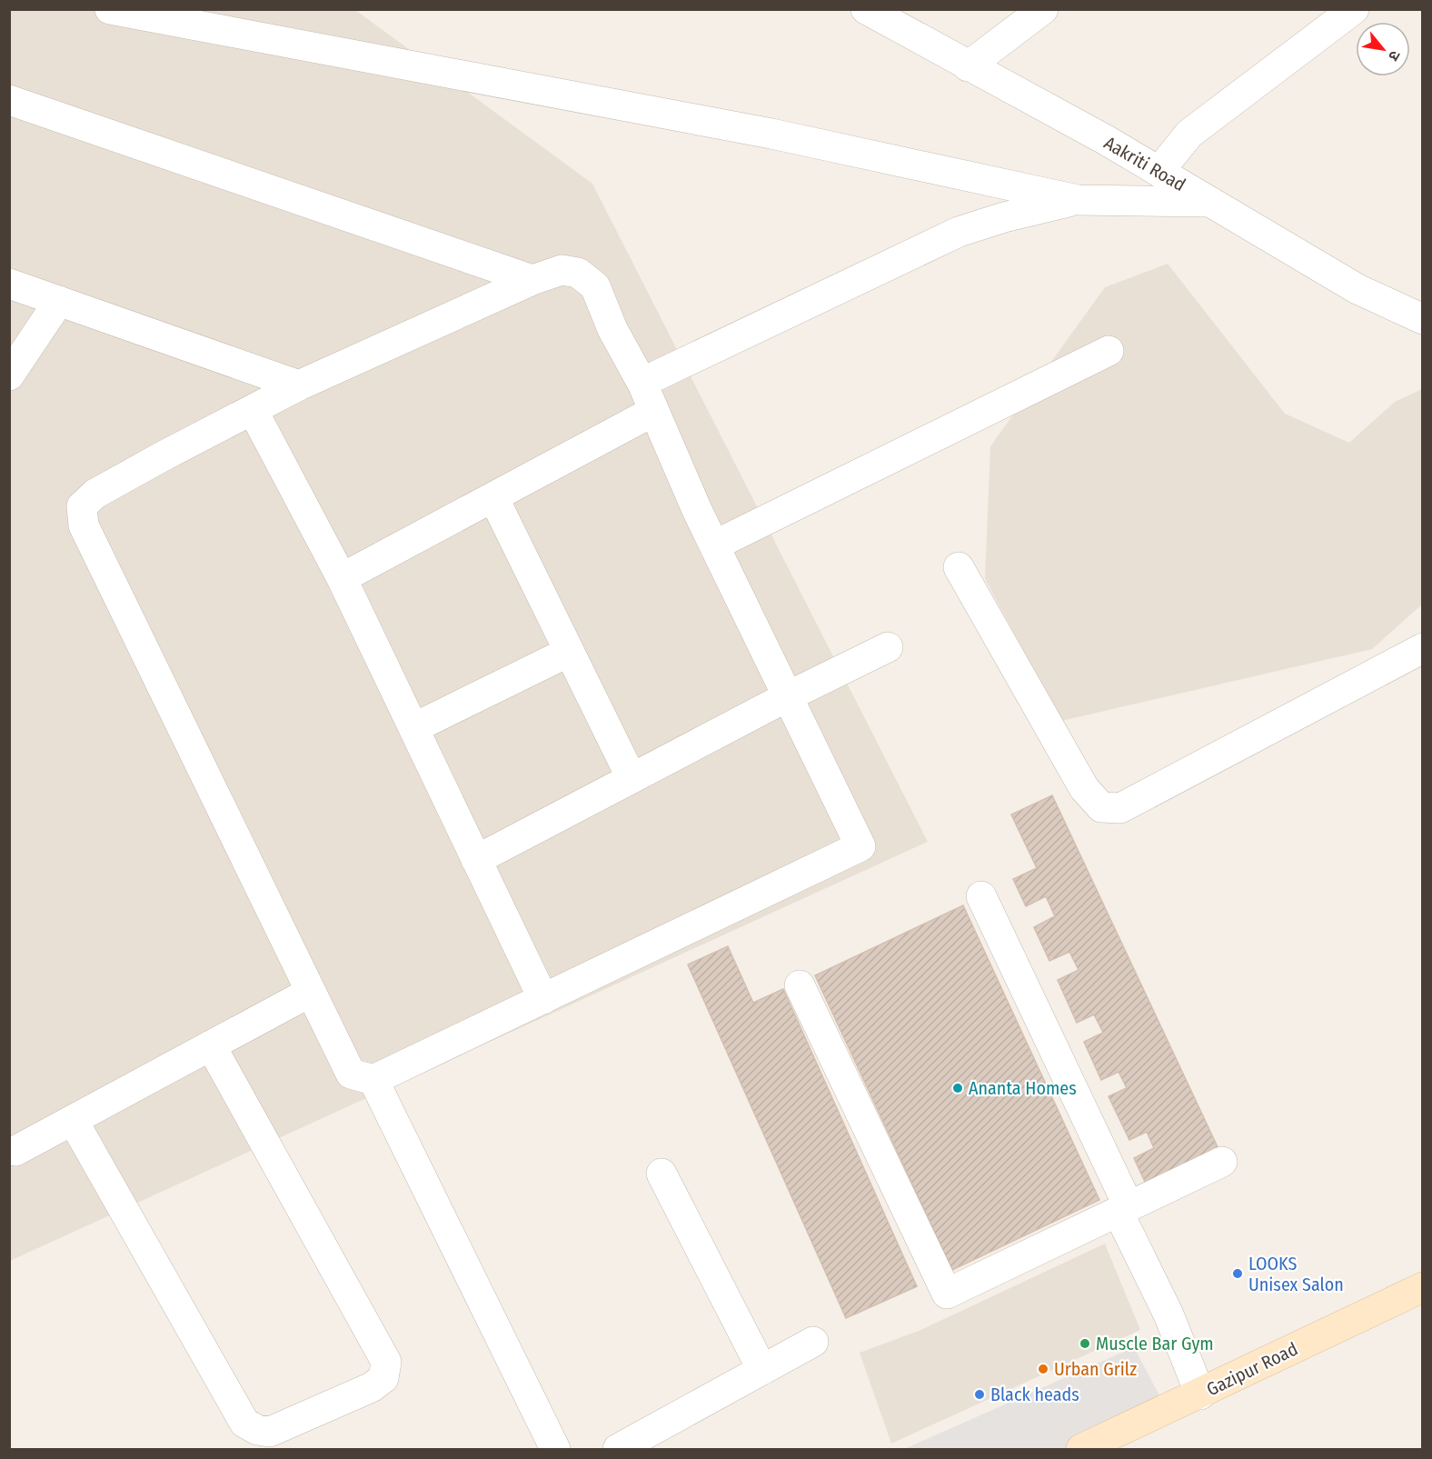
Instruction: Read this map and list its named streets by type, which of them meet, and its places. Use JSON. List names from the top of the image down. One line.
{"streets":{"street":["Aakriti Road","Gazipur Road"]},"places":["Ananta Homes","LOOKS Unisex Salon","Muscle Bar Gym","Urban Grilz","Black heads"],"north":"bottom right"}
